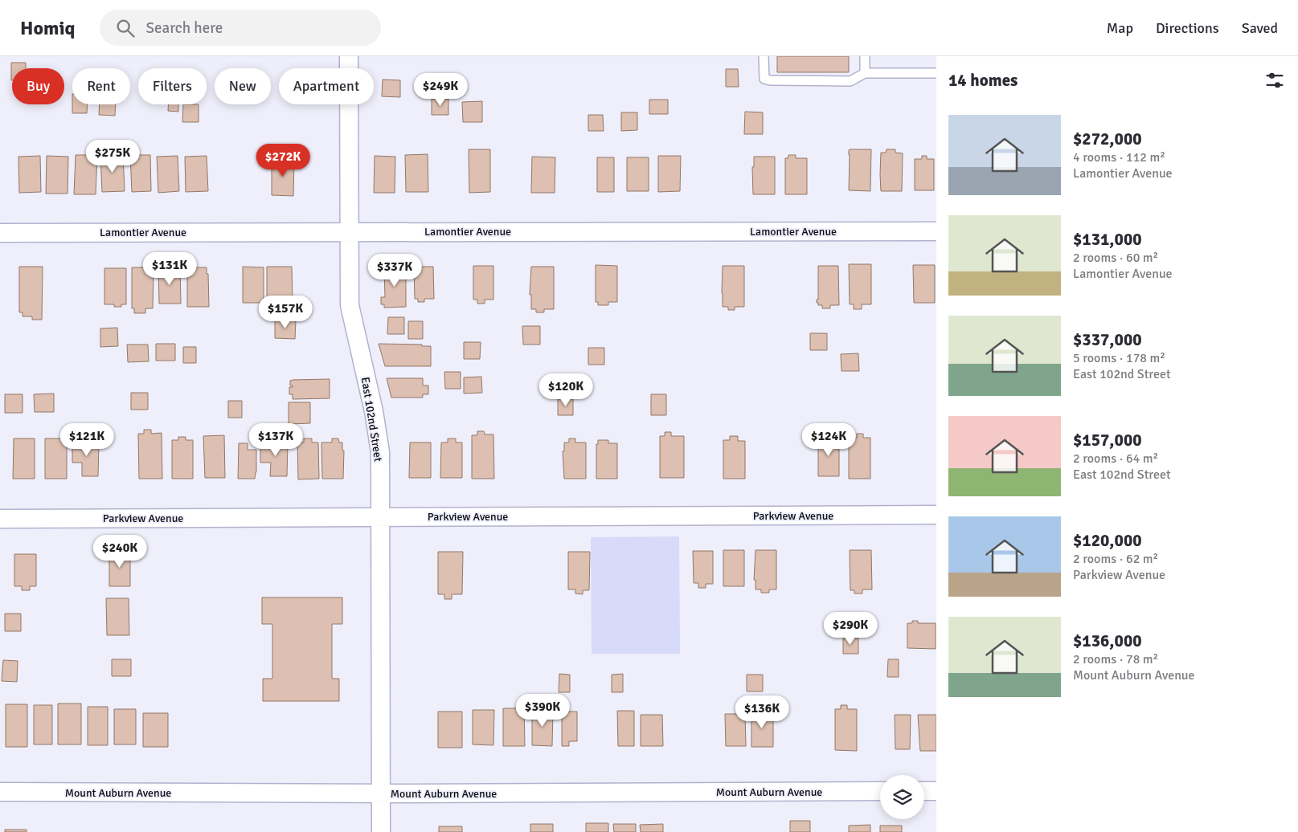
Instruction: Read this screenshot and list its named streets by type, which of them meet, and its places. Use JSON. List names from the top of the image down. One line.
{"streets":{"street":["Lamontier Avenue","East 102nd Street","Parkview Avenue","Mount Auburn Avenue"]},"crossings":[["Lamontier Avenue","East 102nd Street"],["East 102nd Street","Parkview Avenue"],["East 102nd Street","Mount Auburn Avenue"]],"page":{"header":"Homiq","search":"Search here","nav":["Map","Directions","Saved"],"heading":"14 homes","chip":["Buy","Rent","Filters","New","Apartment"],"price":["$249K","$275K","$272K","$131K","$337K","$157K","$120K","$121K","$137K","$124K","$240K","$290K","$390K","$136K"],"list":[{"name":"$272,000","note":"4 rooms · 112 m² · Lamontier Avenue"},{"name":"$131,000","note":"2 rooms · 60 m² · Lamontier Avenue"},{"name":"$337,000","note":"5 rooms · 178 m² · East 102nd Street"},{"name":"$157,000","note":"2 rooms · 64 m² · East 102nd Street"},{"name":"$120,000","note":"2 rooms · 62 m² · Parkview Avenue"},{"name":"$136,000","note":"2 rooms · 78 m² · Mount Auburn Avenue"}]}}
